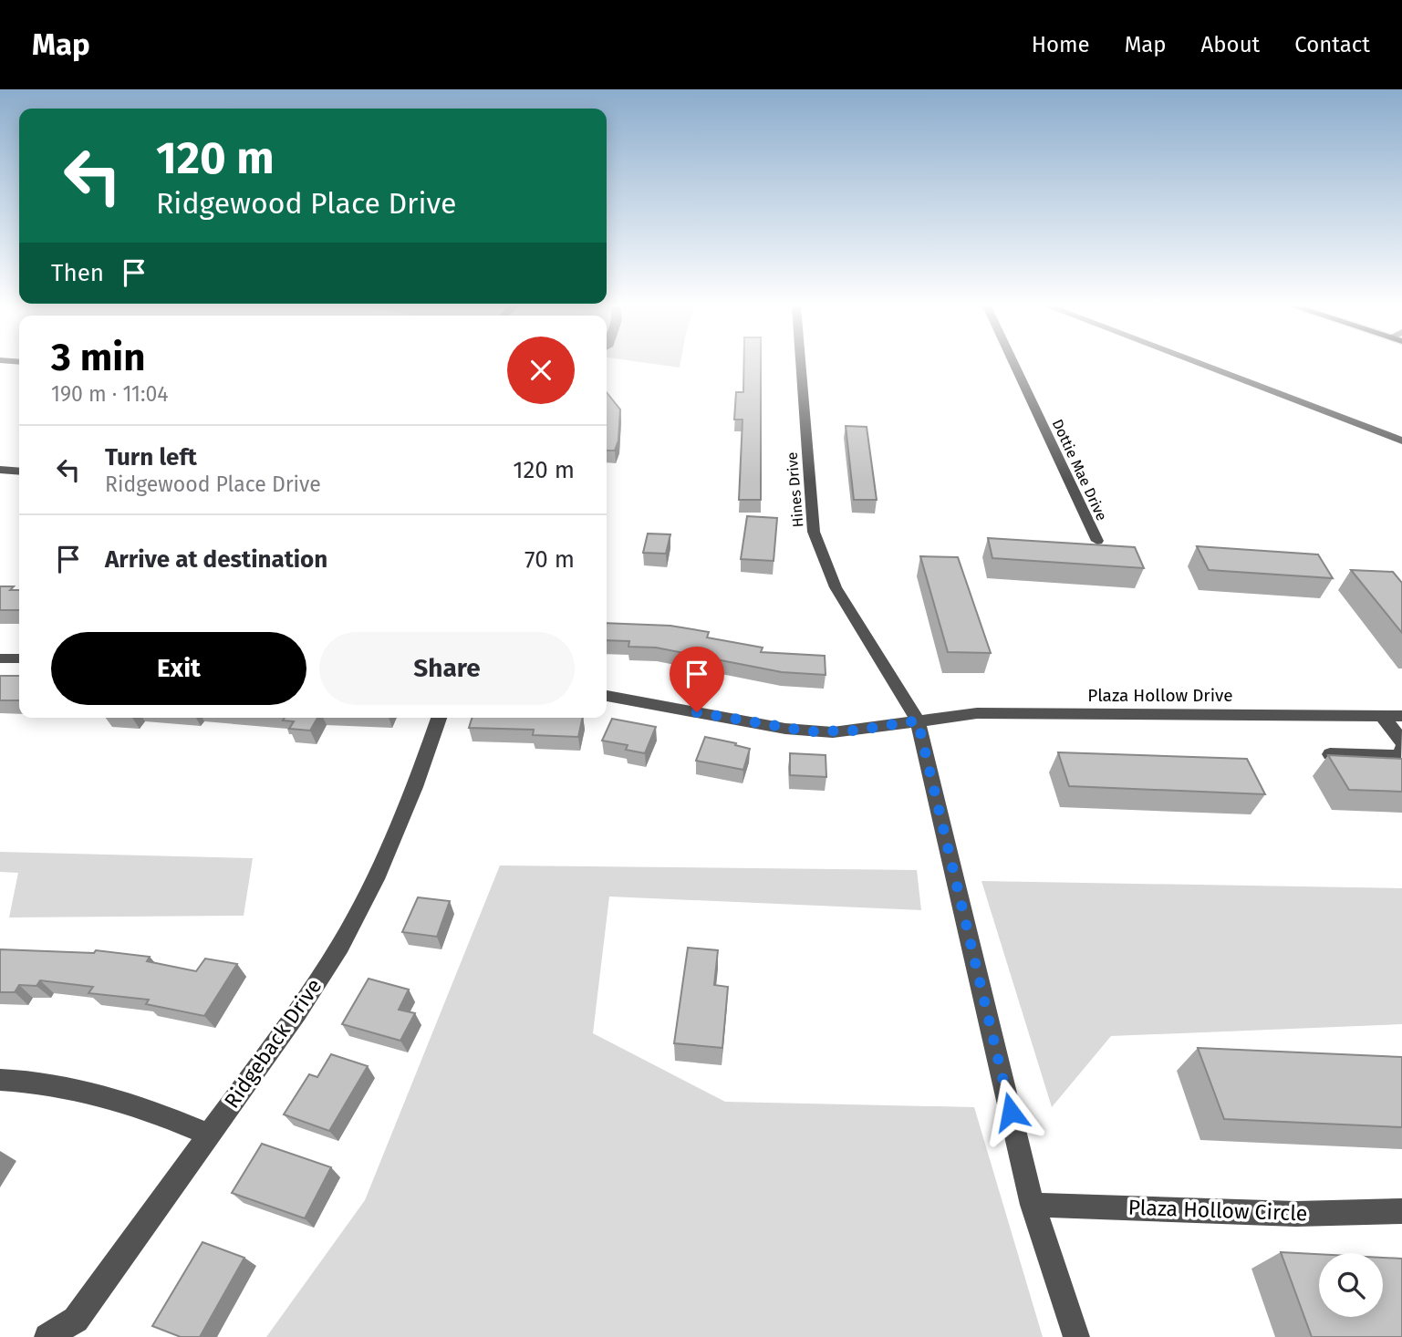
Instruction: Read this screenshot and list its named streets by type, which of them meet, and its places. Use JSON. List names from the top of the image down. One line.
{"streets":{"street":["Dottie Mae Drive","Hines Drive","Plaza Hollow Drive","Ridgeback Drive","Plaza Hollow Circle"]},"crossings":[["Hines Drive","Plaza Hollow Drive"],["Hines Drive","Plaza Hollow Circle"]],"page":{"header":"Map","nav":["Home","Map","About","Contact"],"turn":["120 m","Ridgewood Place Drive"],"then":"Then","heading":["3 min","190 m · 11:04"],"list":[{"name":"Turn left","note":"Ridgewood Place Drive","value":"120 m"},{"name":"Arrive at destination","value":"70 m"}],"buttons":["Exit","Share"]}}
